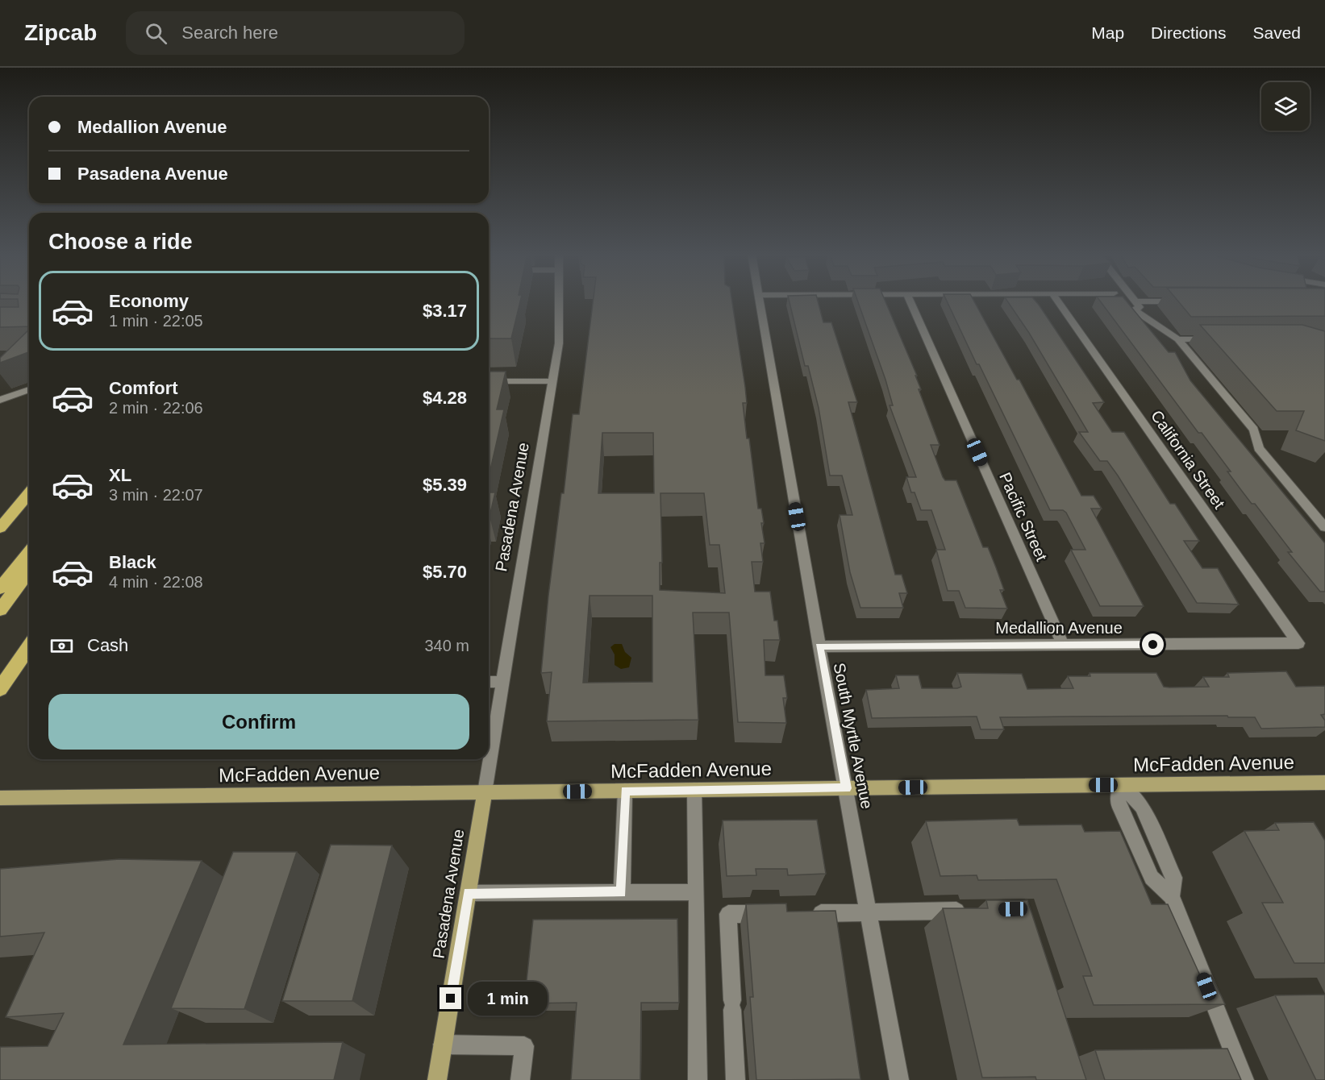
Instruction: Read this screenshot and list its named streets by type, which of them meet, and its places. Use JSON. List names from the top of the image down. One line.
{"streets":{"main road":["Pasadena Avenue","McFadden Avenue"],"street":["California Street","Pacific Street","Medallion Avenue","South Myrtle Avenue"]},"crossings":[["California Street","Medallion Avenue"],["Pasadena Avenue","McFadden Avenue"],["Pacific Street","Medallion Avenue"],["Medallion Avenue","South Myrtle Avenue"],["South Myrtle Avenue","McFadden Avenue"]],"page":{"header":"Zipcab","search":"Search here","nav":["Map","Directions","Saved"],"banner":["Medallion Avenue","Pasadena Avenue"],"heading":"Choose a ride","list":[{"name":"Economy","note":"1 min · 22:05","value":"$3.17"},{"name":"Comfort","note":"2 min · 22:06","value":"$4.28"},{"name":"XL","note":"3 min · 22:07","value":"$5.39"},{"name":"Black","note":"4 min · 22:08","value":"$5.70"}],"pay":["Cash","340 m"],"buttons":"Confirm","bubble":"1 min"}}
